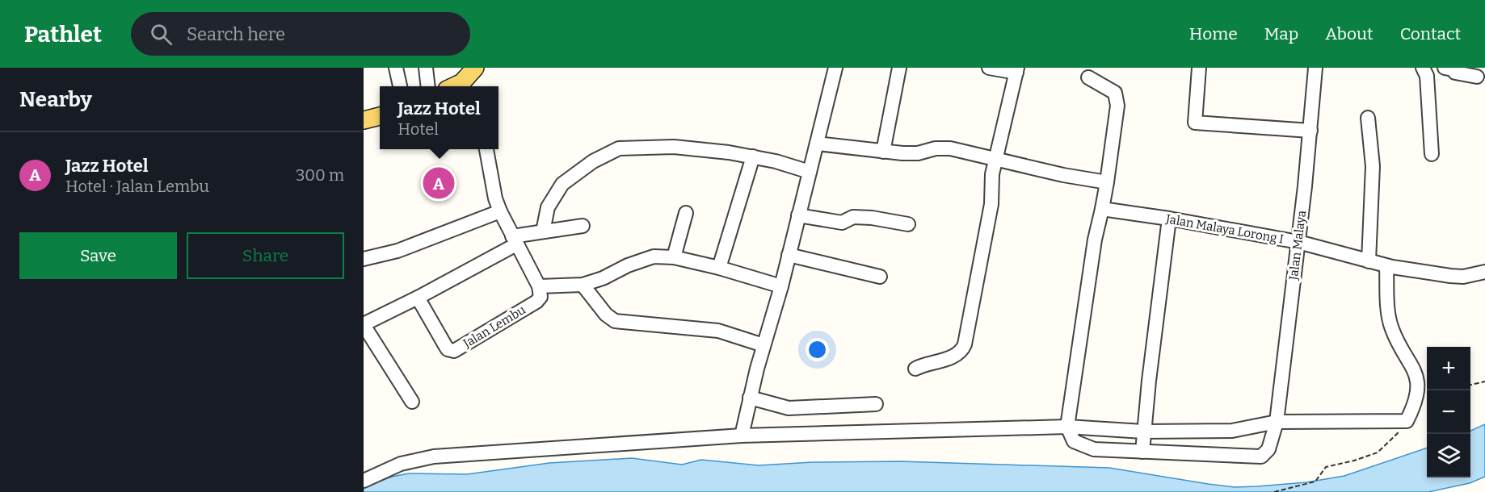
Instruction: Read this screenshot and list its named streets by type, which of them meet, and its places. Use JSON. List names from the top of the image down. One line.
{"streets":{"street":["Jalan Malaya Lorong I","Jalan Malaya","Jalan Lembu"]},"crossings":[["Jalan Malaya Lorong I","Jalan Malaya"]],"page":{"header":"Pathlet","search":"Search here","nav":["Home","Map","About","Contact"],"heading":"Nearby","popup":["Jazz Hotel","Hotel"],"list":[{"mark":"A","name":"Jazz Hotel","note":"Hotel · Jalan Lembu","value":"300 m"}],"pins":"A","buttons":["Save","Share"],"map_buttons":["+","−"]}}
